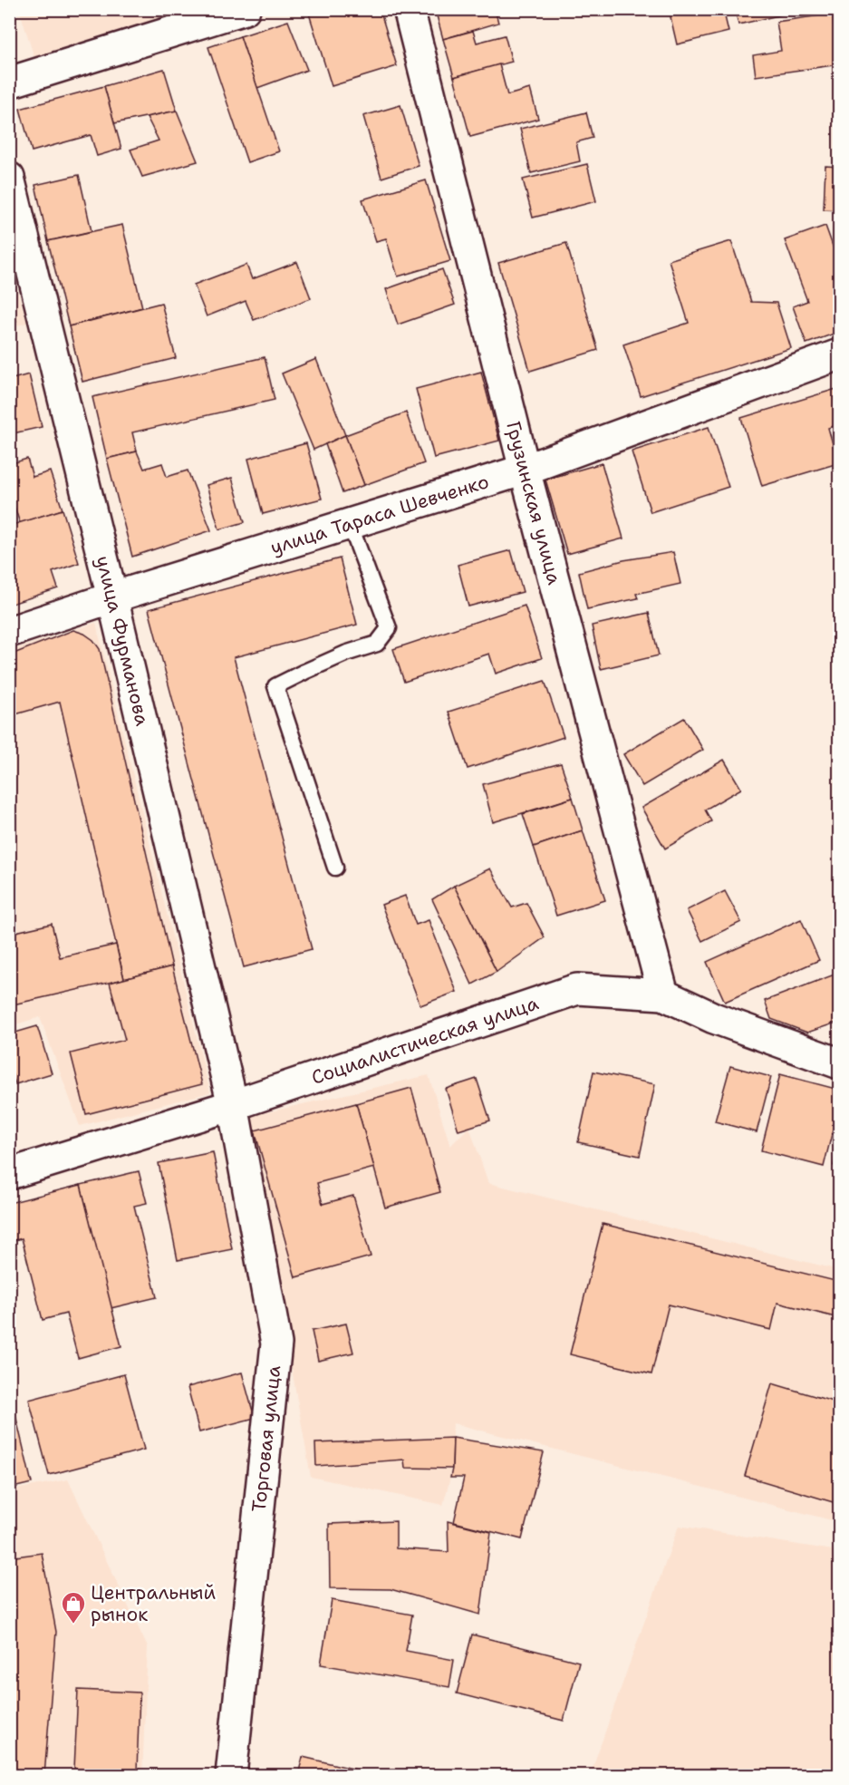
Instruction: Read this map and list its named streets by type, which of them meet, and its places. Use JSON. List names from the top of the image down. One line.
{"streets":{"street":["Грузинская улица","улица Тараса Шевченко","улица Фурманова","Социалистическая улица","Торговая улица"]},"crossings":[["Грузинская улица","улица Тараса Шевченко"],["Грузинская улица","Социалистическая улица"],["улица Тараса Шевченко","улица Фурманова"],["улица Фурманова","Социалистическая улица"],["улица Фурманова","Торговая улица"],["Социалистическая улица","Торговая улица"]],"places":{"shop":["Центральный рынок"]}}
